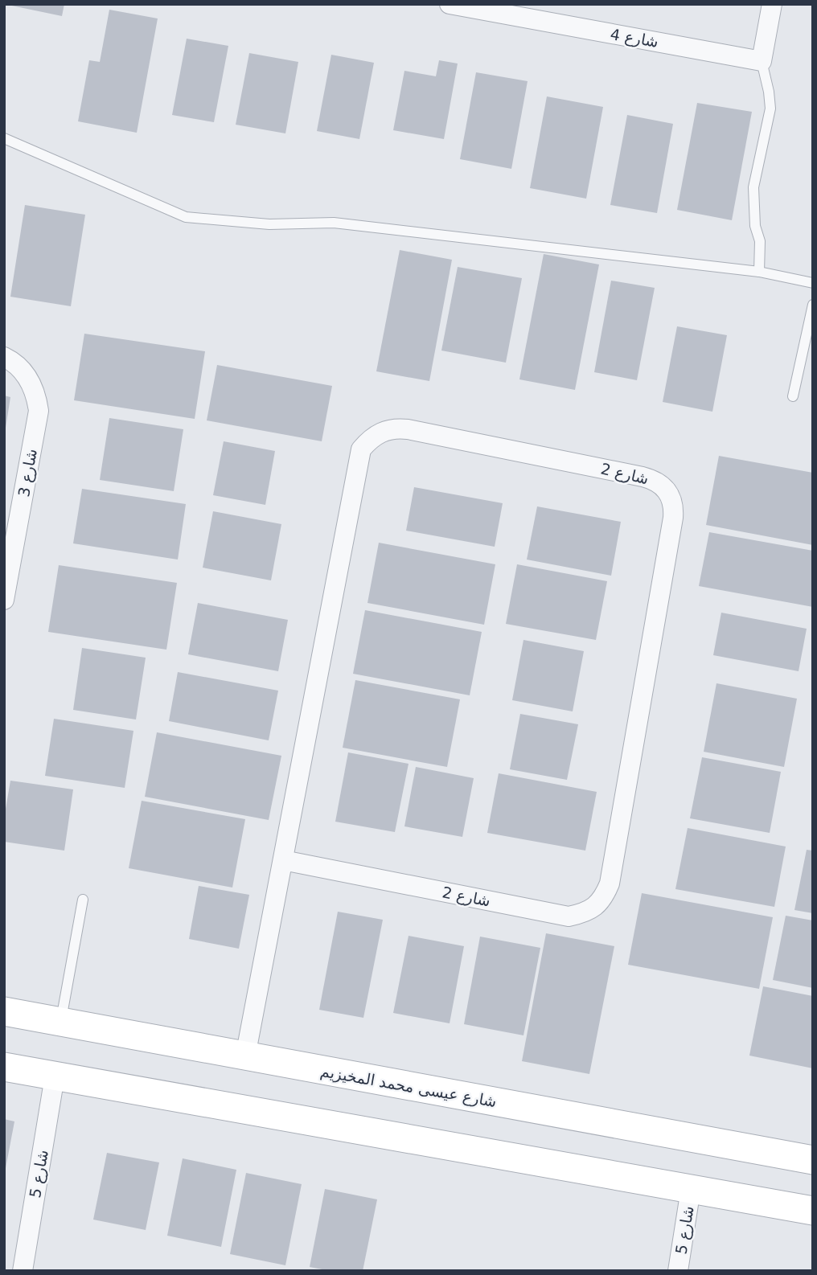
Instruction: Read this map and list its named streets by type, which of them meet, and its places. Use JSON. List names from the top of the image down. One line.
{"streets":{"street":["شارع 4","شارع 3","شارع 2","شارع عيسى محمد المخيزيم","شارع 5"]},"crossings":[["شارع 2","شارع عيسى محمد المخيزيم"]]}
